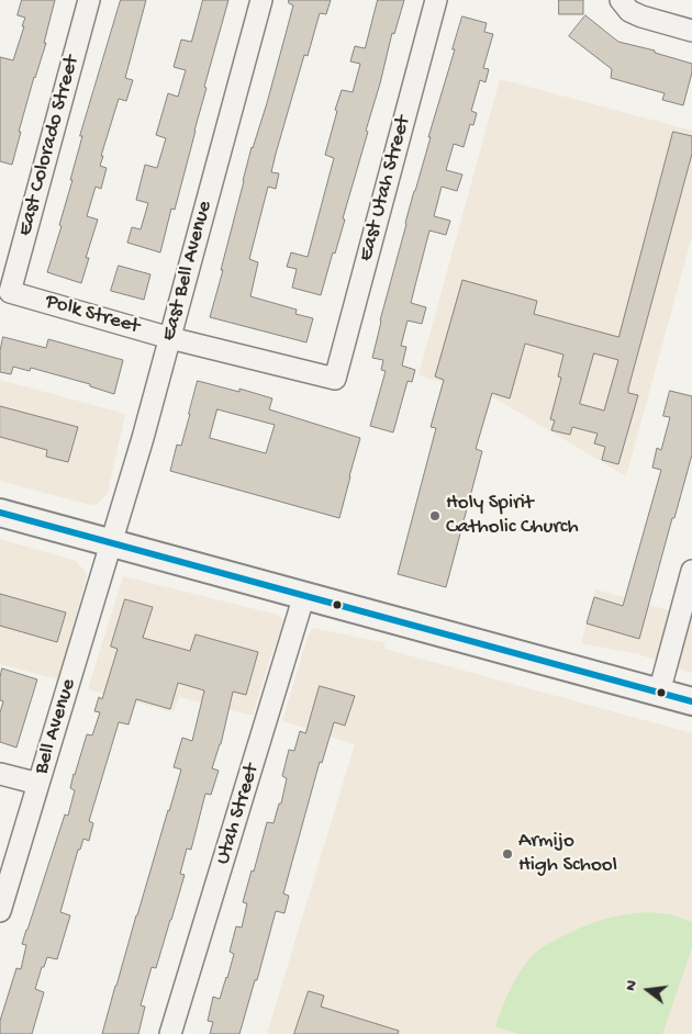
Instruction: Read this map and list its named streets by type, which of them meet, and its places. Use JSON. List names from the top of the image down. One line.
{"streets":{"street":["East Colorado Street","East Utah Street","East Bell Avenue","Polk Street","Bell Avenue","Utah Street"]},"crossings":[["East Colorado Street","Polk Street"],["East Utah Street","Polk Street"],["East Bell Avenue","Polk Street"],["East Bell Avenue","Bell Avenue"]],"places":["Holy Spirit Catholic Church","Armijo High School"],"north":"left"}
